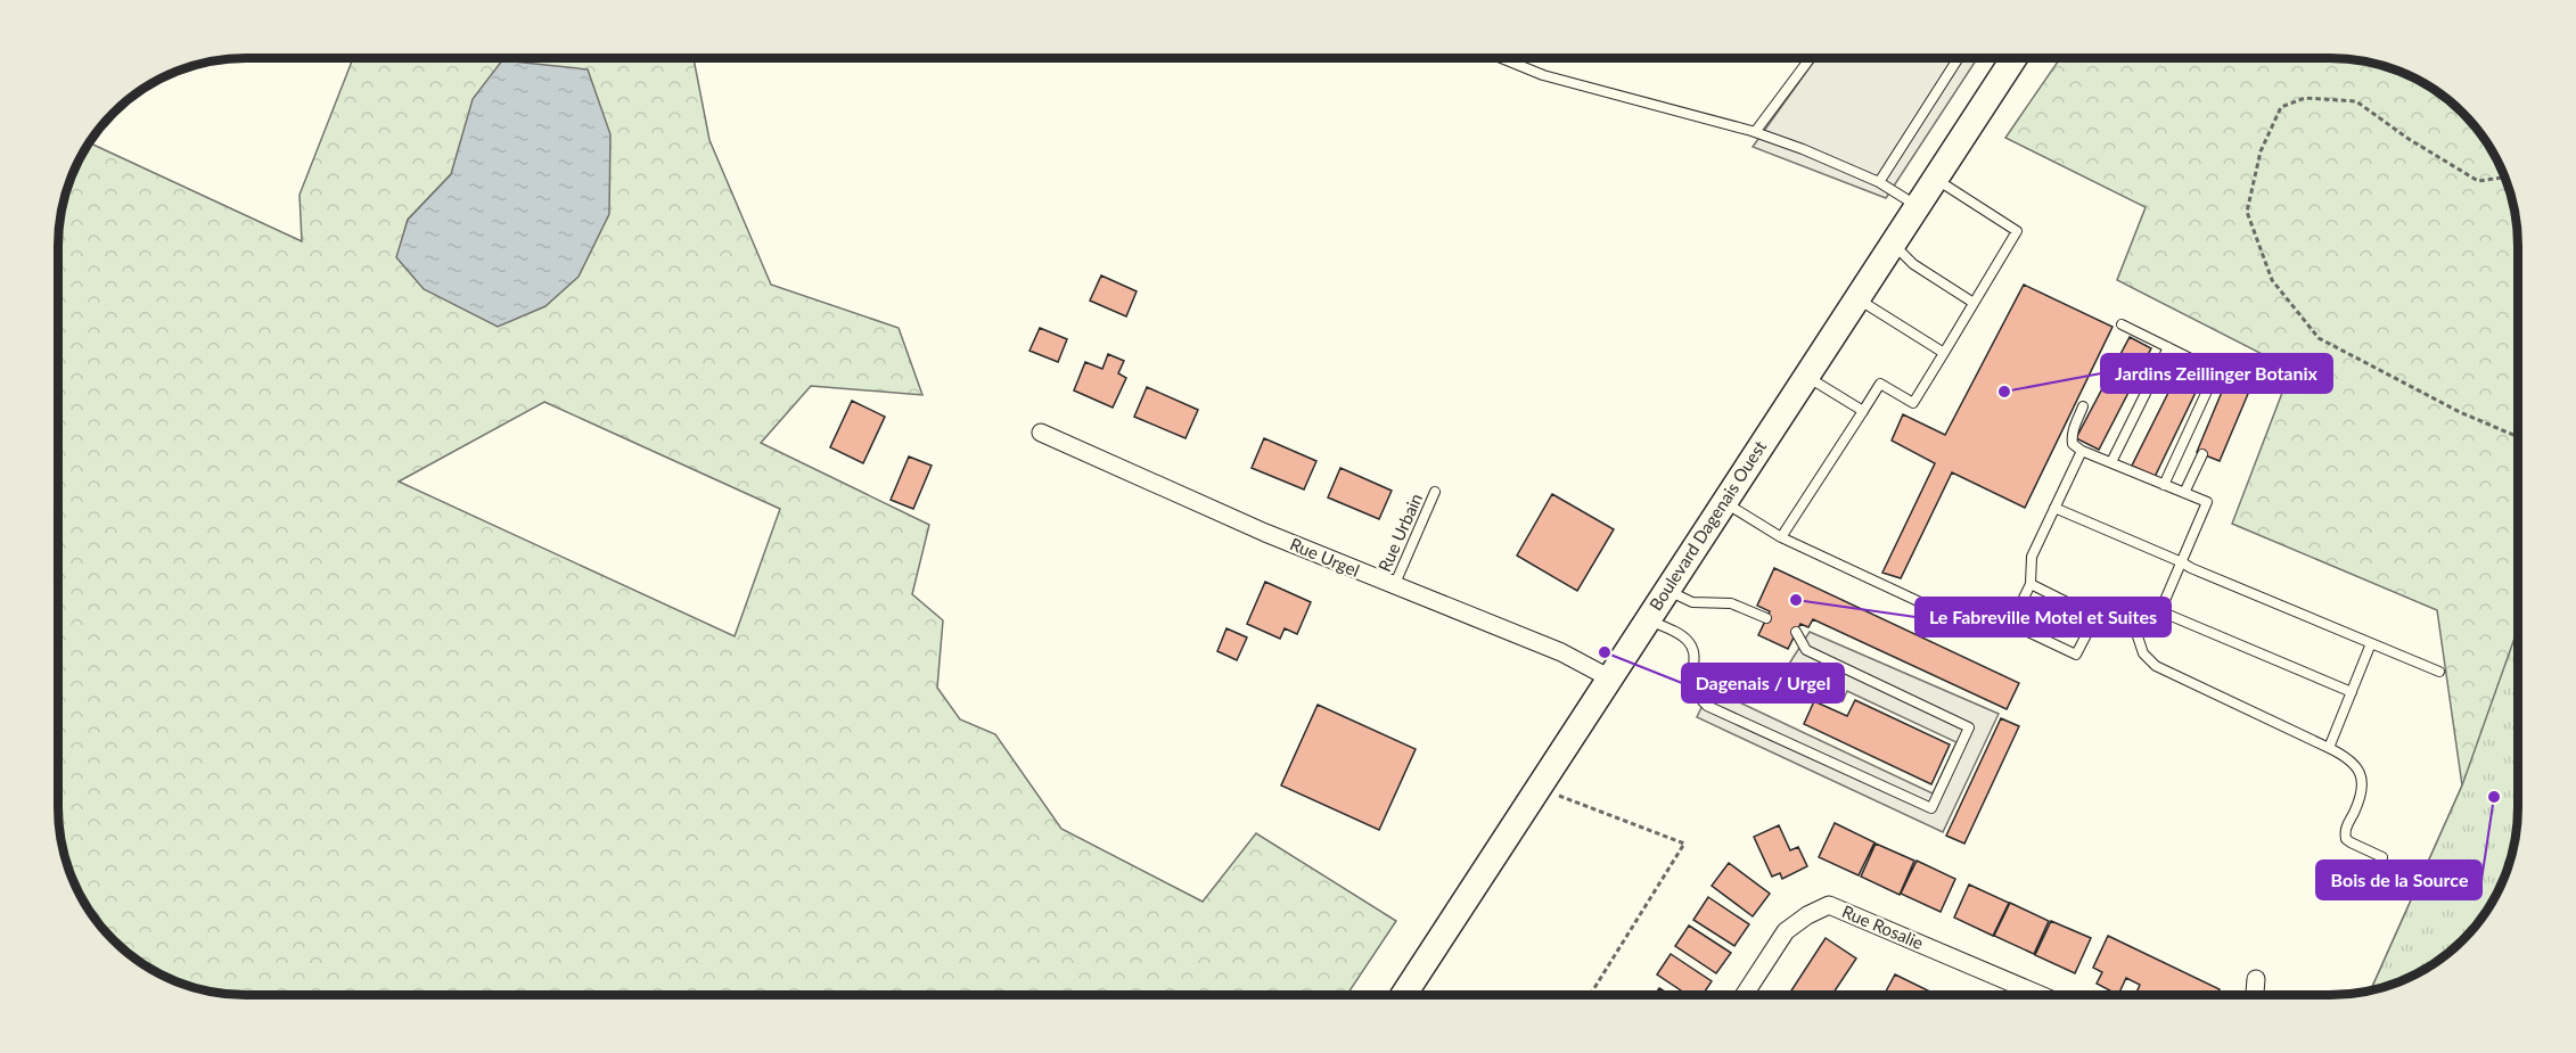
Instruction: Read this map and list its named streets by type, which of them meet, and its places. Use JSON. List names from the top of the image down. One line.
{"streets":{"main road":["Boulevard Dagenais Ouest"],"street":["Rue Urgel","Rue Rosalie"],"lane":["Rue Urbain"]},"crossings":[["Boulevard Dagenais Ouest","Rue Urgel"],["Rue Urbain","Rue Urgel"]],"places":["Jardins Zeillinger Botanix","Le Fabreville Motel et Suites","Dagenais / Urgel","Bois de la Source"]}
